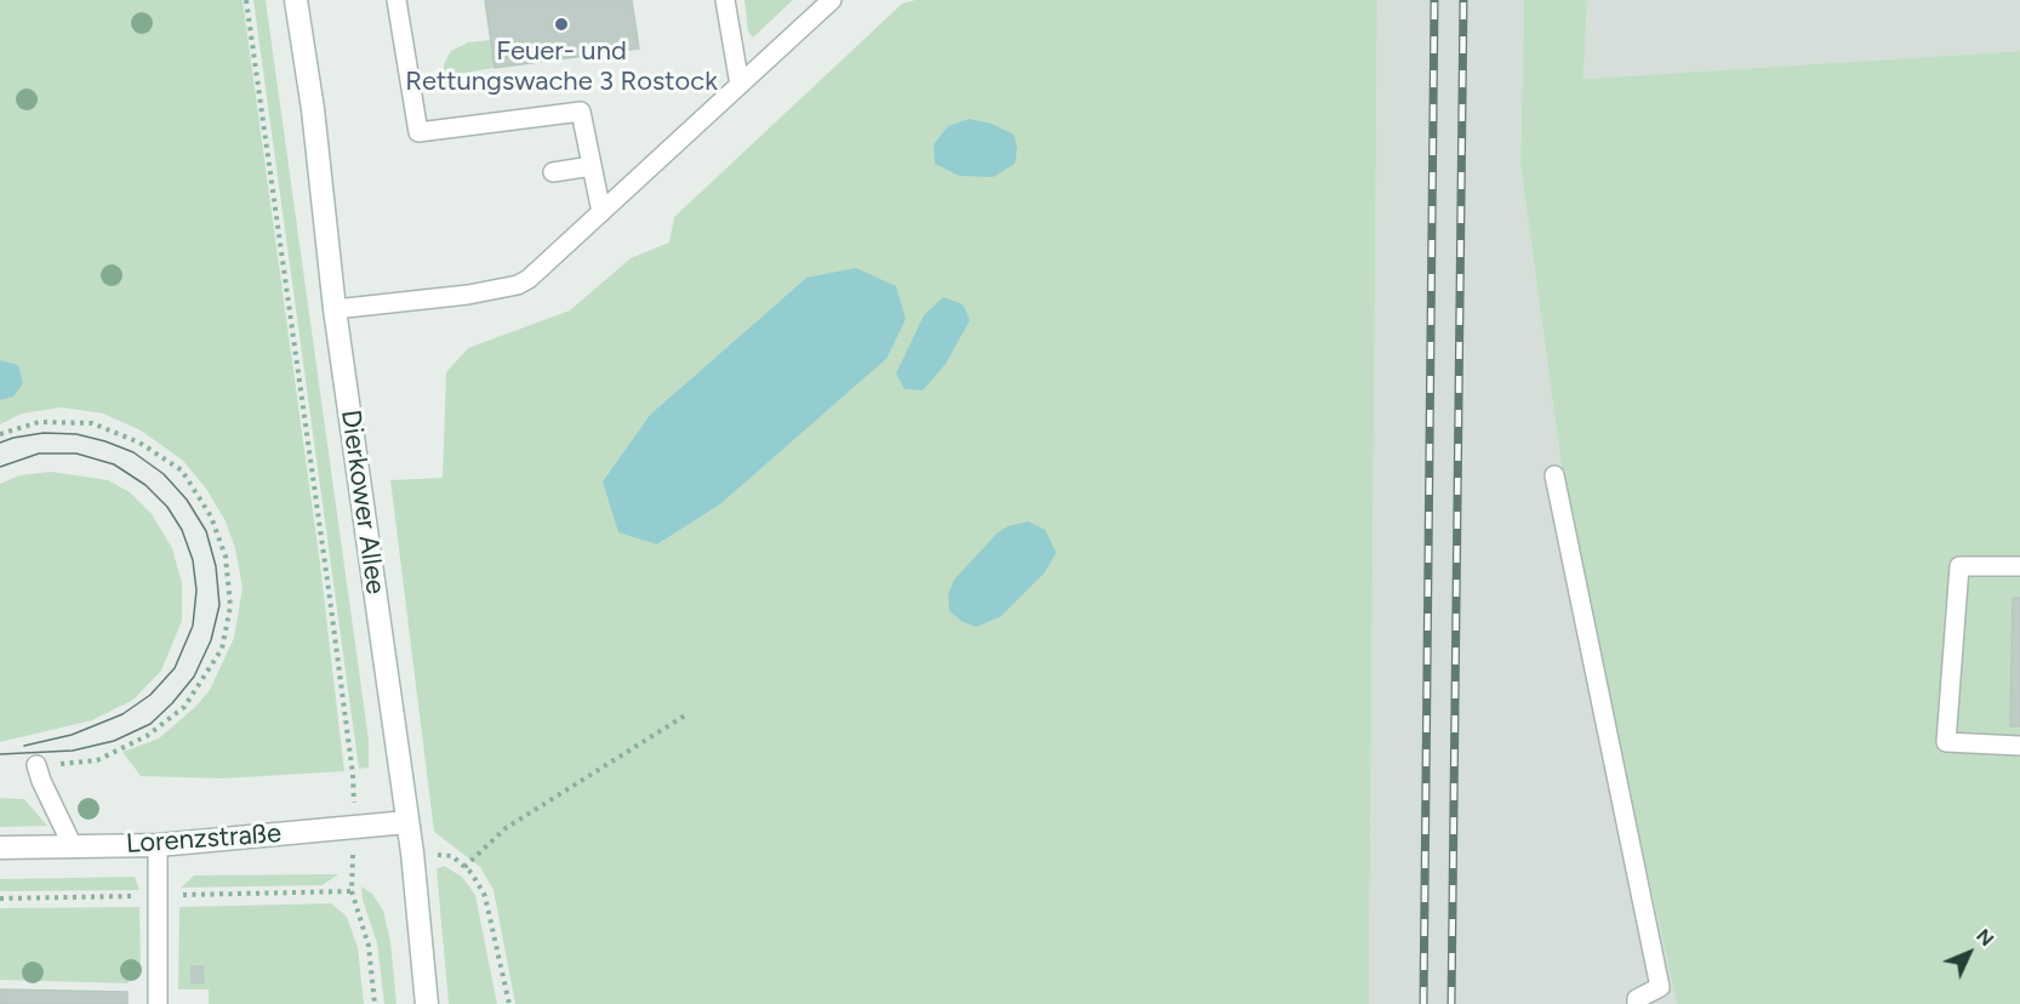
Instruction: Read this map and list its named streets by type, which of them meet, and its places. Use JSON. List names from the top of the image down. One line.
{"streets":{"main road":["Dierkower Allee","Lorenzstraße"]},"crossings":[["Dierkower Allee","Lorenzstraße"]],"places":["Feuer- und Rettungswache 3 Rostock"],"north":"top right"}
